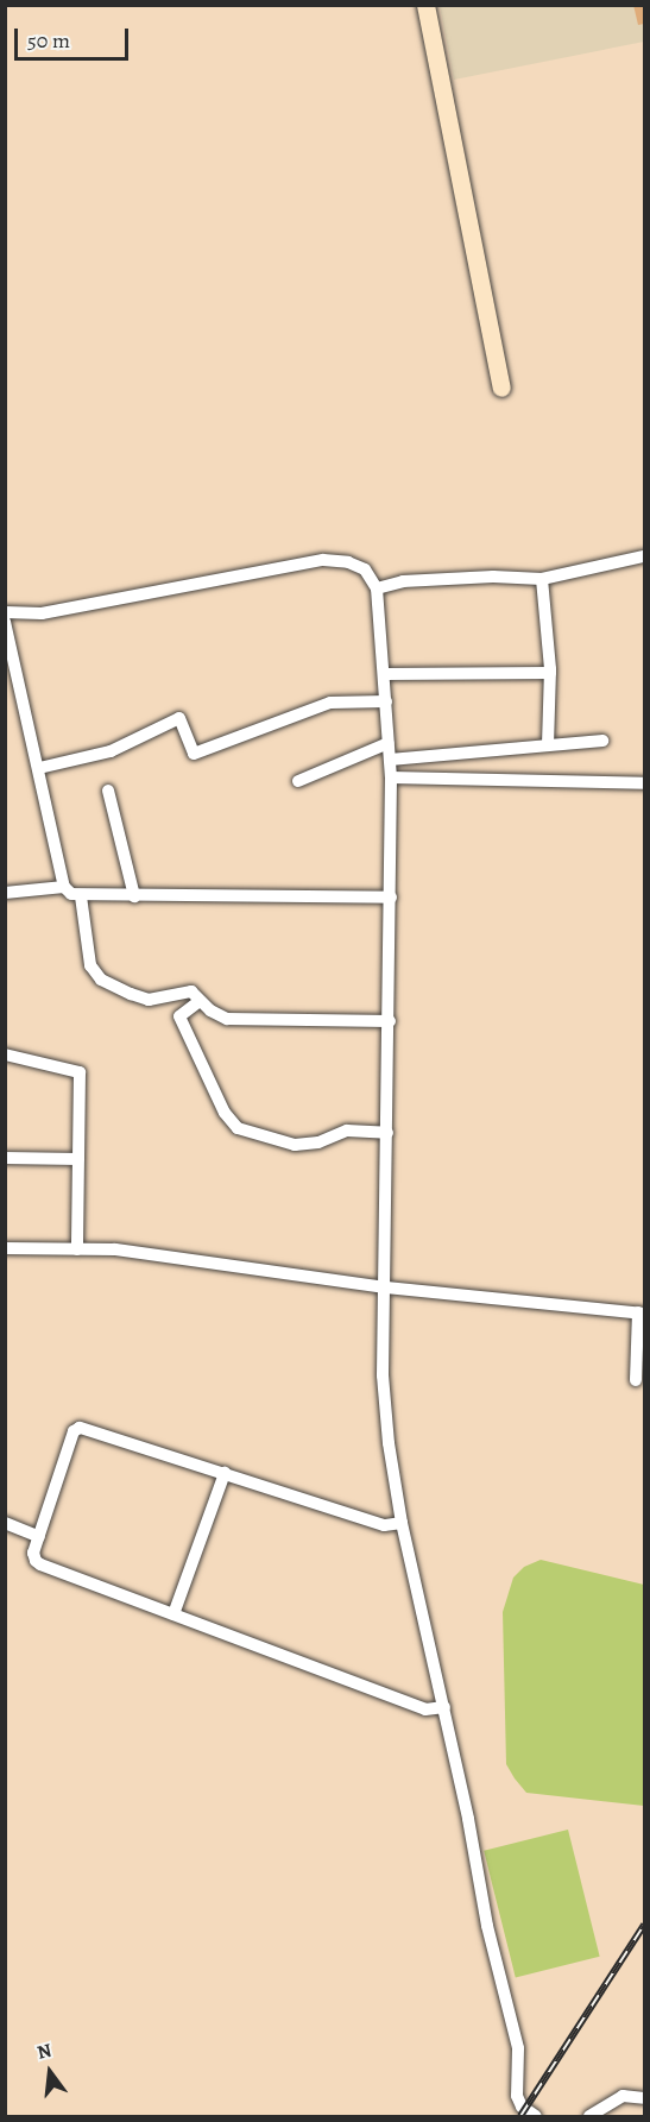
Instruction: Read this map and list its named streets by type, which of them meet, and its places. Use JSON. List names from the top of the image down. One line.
{"scale_bar":"50 m","north":"top"}
